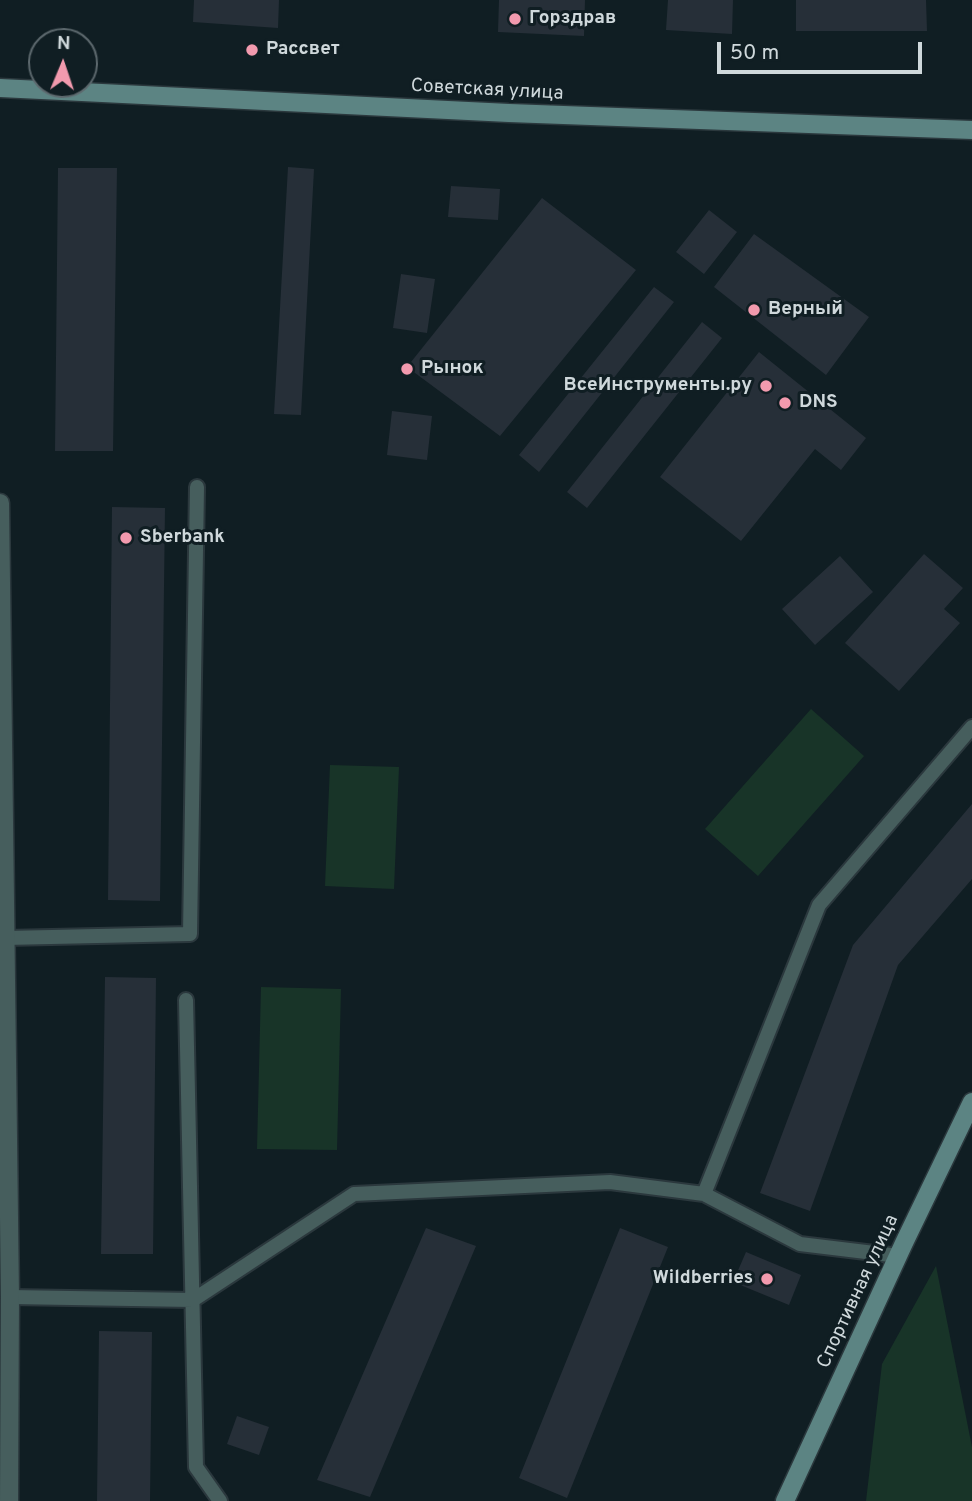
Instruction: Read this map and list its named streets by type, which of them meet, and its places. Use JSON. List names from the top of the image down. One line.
{"streets":{"street":["Советская улица","Спортивная улица"]},"places":["Горздрав","Рассвет","Верный","Рынок","ВсеИнструменты.ру","DNS","Sberbank","Wildberries"],"scale_bar":"50 m","north":"top"}
